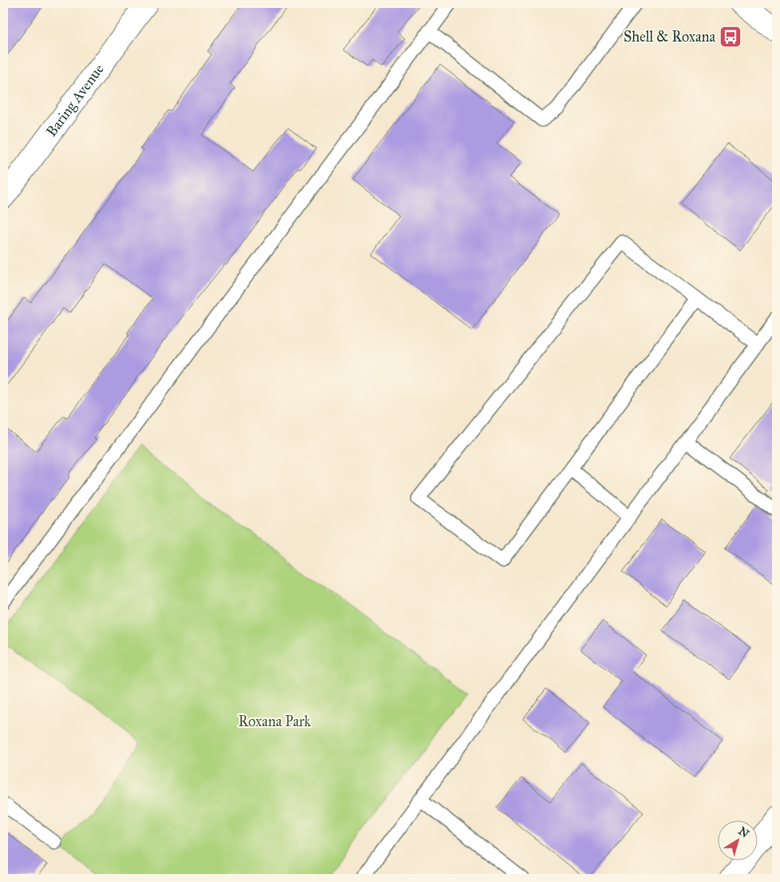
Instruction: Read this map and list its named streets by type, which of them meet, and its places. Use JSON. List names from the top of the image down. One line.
{"streets":{"street":["Baring Avenue"]},"parks":["Roxana Park"],"places":{"bus stop":["Shell & Roxana"]},"north":"top right"}
